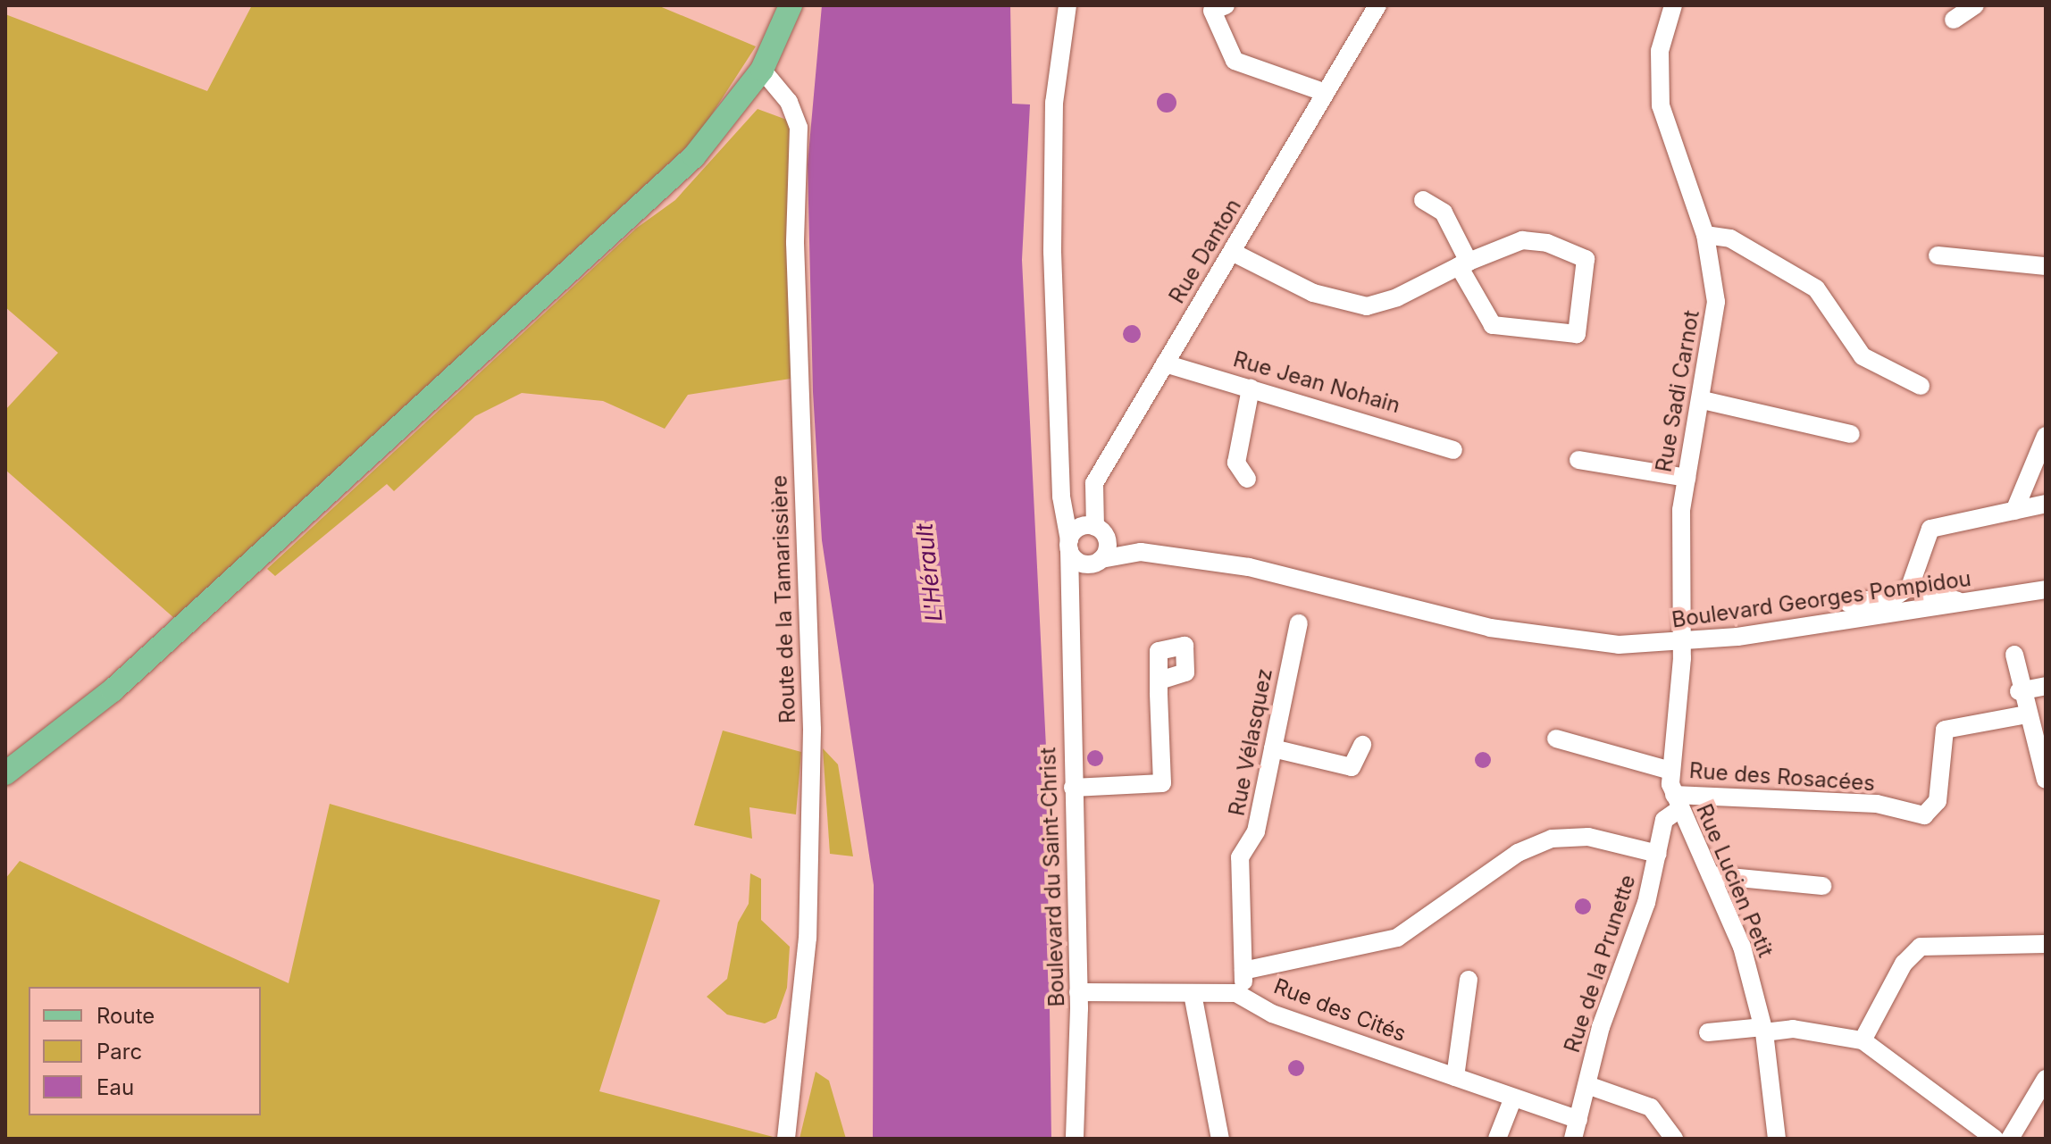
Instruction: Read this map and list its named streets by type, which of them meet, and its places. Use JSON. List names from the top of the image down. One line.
{"streets":{"street":["Rue Danton","Rue Jean Nohain","Rue Sadi Carnot","Route de la Tamarissière","Boulevard Georges Pompidou","Rue Vélasquez","Rue des Rosacées","Boulevard du Saint-Christ","Rue Lucien Petit","Rue de la Prunette","Rue des Cités"]},"crossings":[["Rue Danton","Rue Jean Nohain"],["Rue Danton","Boulevard Georges Pompidou"],["Rue Danton","Boulevard du Saint-Christ"],["Rue Sadi Carnot","Boulevard Georges Pompidou"],["Rue Sadi Carnot","Rue des Rosacées"],["Rue Sadi Carnot","Rue Lucien Petit"],["Rue Sadi Carnot","Rue de la Prunette"],["Boulevard Georges Pompidou","Boulevard du Saint-Christ"],["Rue Vélasquez","Rue des Cités"],["Rue des Rosacées","Rue Lucien Petit"],["Rue des Rosacées","Rue de la Prunette"],["Boulevard du Saint-Christ","Rue des Cités"],["Rue Lucien Petit","Rue de la Prunette"],["Rue de la Prunette","Rue des Cités"]],"water":["L'Hérault"],"legend":["Route","Parc","Eau"]}
